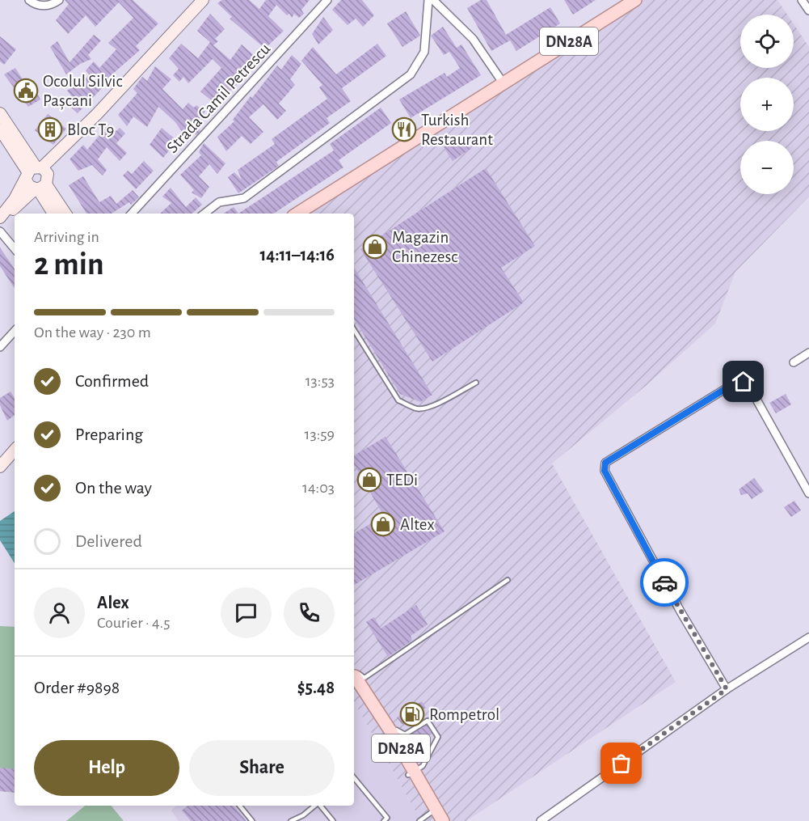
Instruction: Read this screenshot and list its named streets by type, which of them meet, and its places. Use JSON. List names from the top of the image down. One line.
{"streets":{"main road":["DN28A"],"street":["Strada Camil Petrescu"]},"places":{"public building":["Ocolul Silvic Pașcani"],"building":["Bloc T9"],"restaurant":["Turkish Restaurant"],"shop":["Magazin Chinezesc","TEDi","Altex"],"fuel station":["Rompetrol"]},"page":{"map_buttons":["+","−"],"heading":["2 min","Arriving in","14:11–14:16"],"panel":["Alex","Courier · 4.5","Order #9898","$5.48"],"bar":"On the way · 230 m","list":[["Confirmed","13:53"],["Preparing","13:59"],["On the way","14:03"],"Delivered"],"buttons":["Help","Share"]}}
